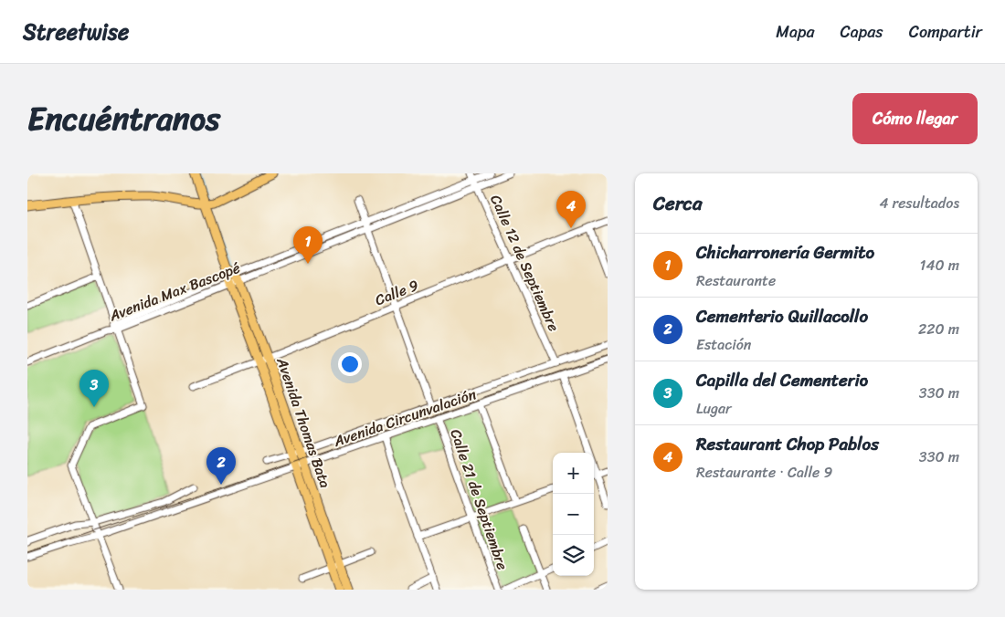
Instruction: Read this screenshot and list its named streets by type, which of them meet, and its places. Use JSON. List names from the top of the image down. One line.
{"streets":{"main road":["Avenida Thomas Bata"],"street":["Calle 12 de Septiembre","Avenida Max Bascopé","Calle 9","Avenida Circunvalación","Calle 21 de Septiembre"]},"crossings":[["Calle 12 de Septiembre","Avenida Max Bascopé"],["Calle 12 de Septiembre","Calle 9"],["Calle 12 de Septiembre","Avenida Circunvalación"],["Avenida Max Bascopé","Avenida Thomas Bata"],["Calle 9","Avenida Thomas Bata"],["Avenida Circunvalación","Avenida Thomas Bata"],["Avenida Circunvalación","Calle 21 de Septiembre"]],"page":{"header":"Streetwise","nav":["Mapa","Capas","Compartir"],"title":"Encuéntranos","buttons":"Cómo llegar","heading":["Cerca","4 resultados"],"pins":["4","1","3","2"],"list":[{"mark":"1","name":"Chicharronería Germito","note":"Restaurante","value":"140 m"},{"mark":"2","name":"Cementerio Quillacollo","note":"Estación","value":"220 m"},{"mark":"3","name":"Capilla del Cementerio","note":"Lugar","value":"330 m"},{"mark":"4","name":"Restaurant Chop Pablos","note":"Restaurante · Calle 9","value":"330 m"}],"map_buttons":["+","−"]}}
